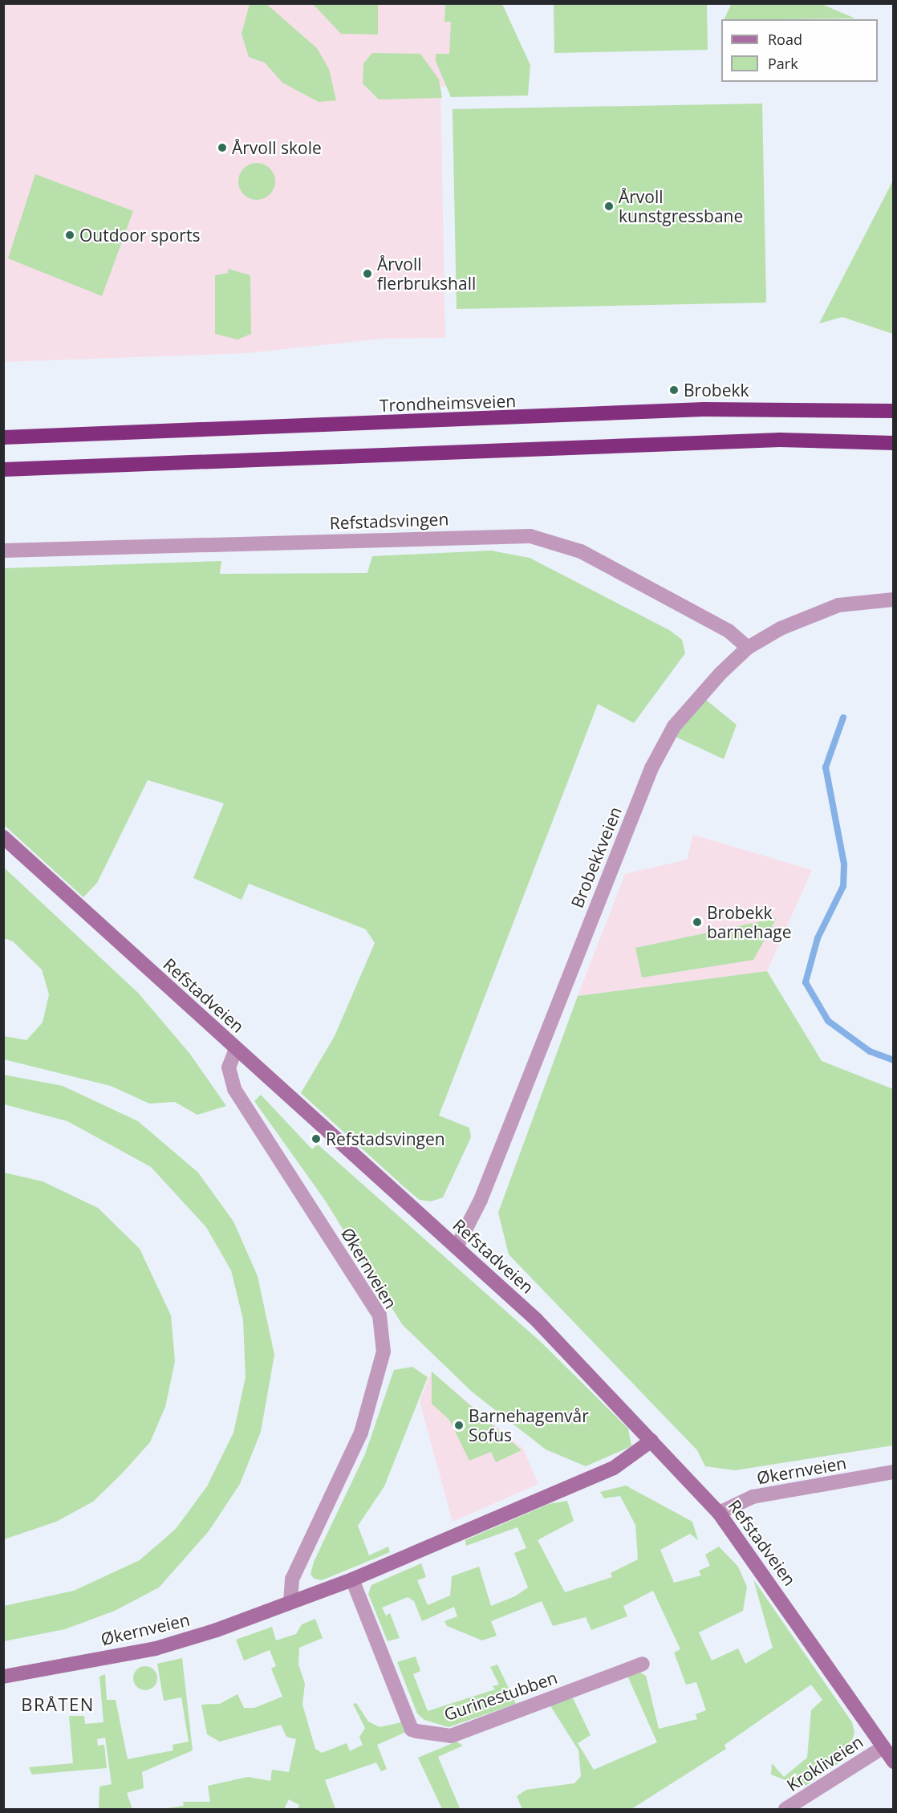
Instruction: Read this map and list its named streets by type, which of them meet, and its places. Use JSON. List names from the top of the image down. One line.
{"streets":{"highway":["Trondheimsveien"],"street":["Refstadsvingen","Brobekkveien","Refstadveien","Økernveien","Gurinestubben","Krokliveien"]},"crossings":[["Refstadsvingen","Brobekkveien"],["Brobekkveien","Refstadveien"],["Refstadveien","Økernveien"],["Refstadveien","Krokliveien"],["Økernveien","Gurinestubben"]],"districts":["BRÅTEN"],"places":["Årvoll skole","Årvoll kunstgressbane","Outdoor sports","Årvoll flerbrukshall","Brobekk","Brobekk barnehage","Refstadsvingen","Barnehagenvår Sofus"],"legend":["Road","Park"]}
